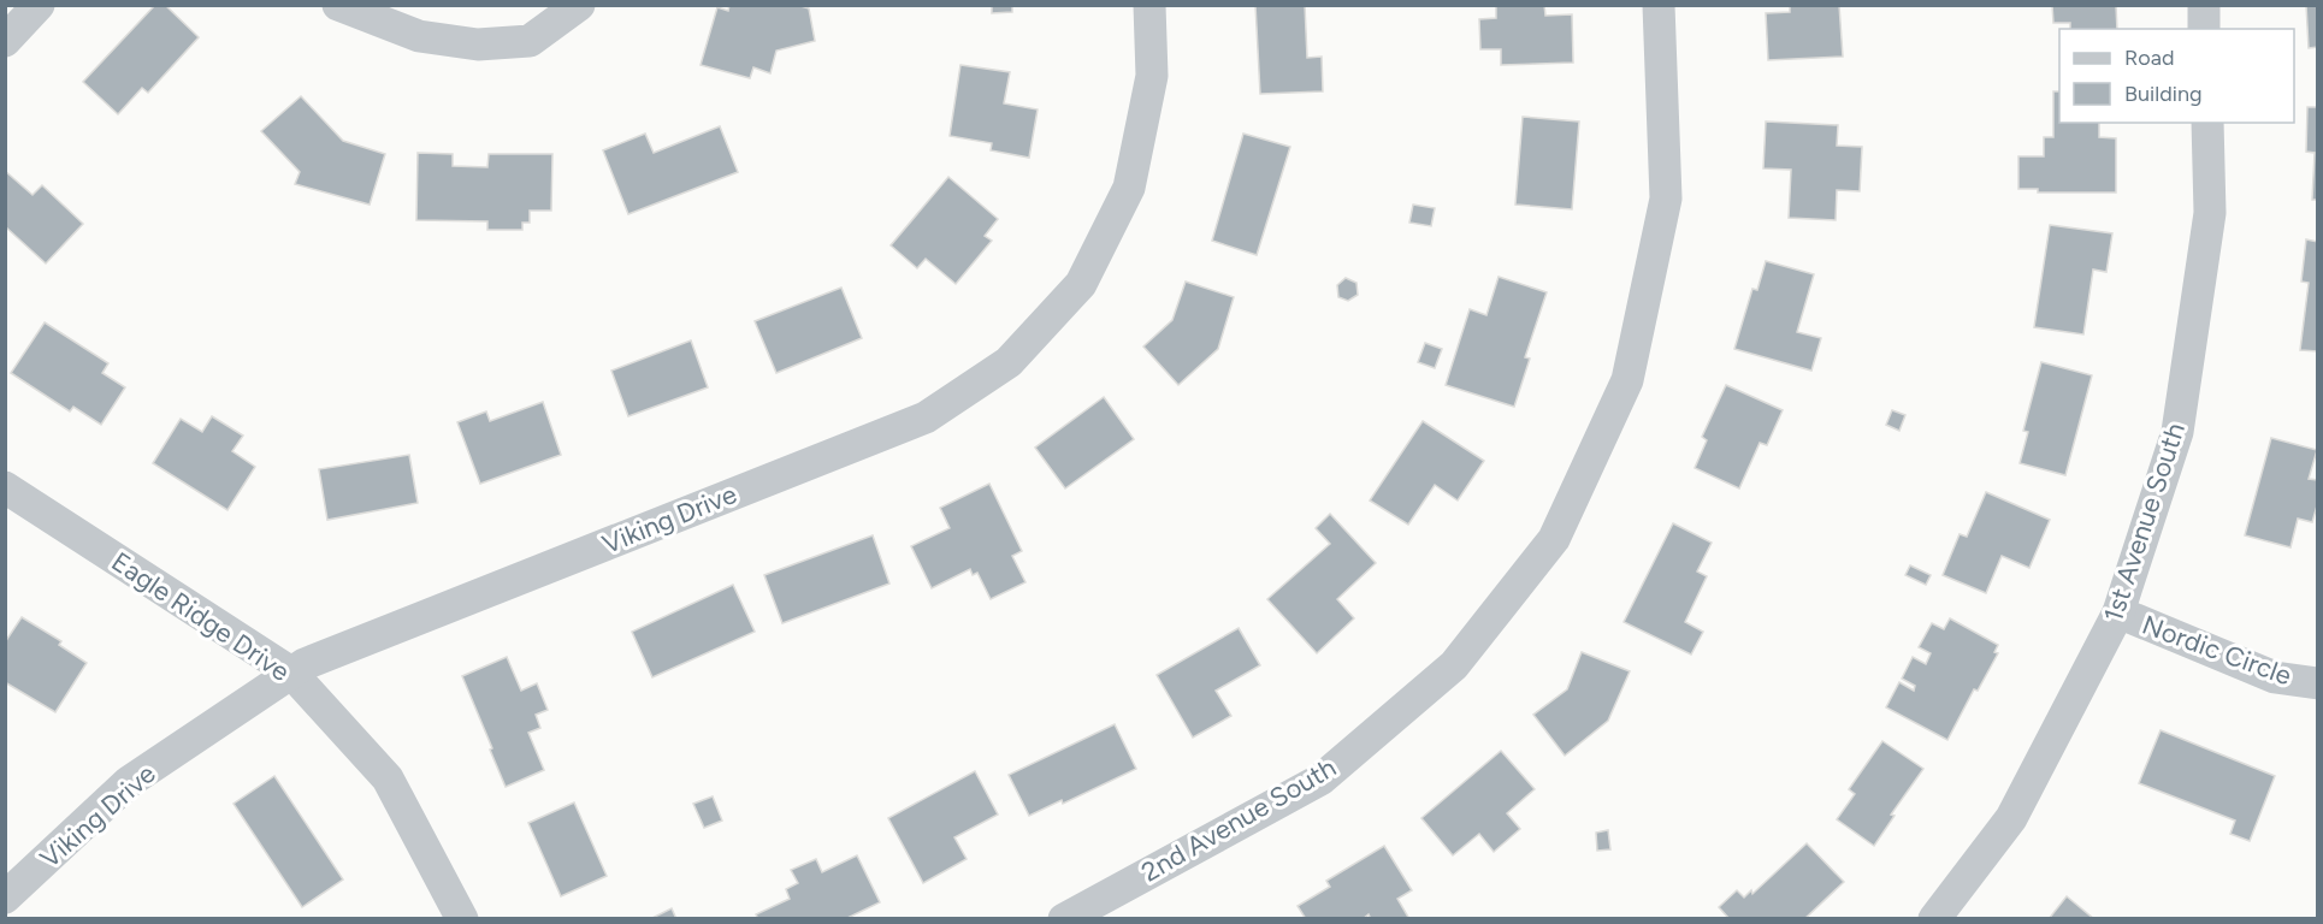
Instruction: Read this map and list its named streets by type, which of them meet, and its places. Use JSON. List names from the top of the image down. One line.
{"streets":{"street":["Viking Drive","1st Avenue South","Eagle Ridge Drive","Nordic Circle","2nd Avenue South"]},"crossings":[["Viking Drive","Eagle Ridge Drive"],["1st Avenue South","Nordic Circle"]],"legend":["Road","Building"]}
